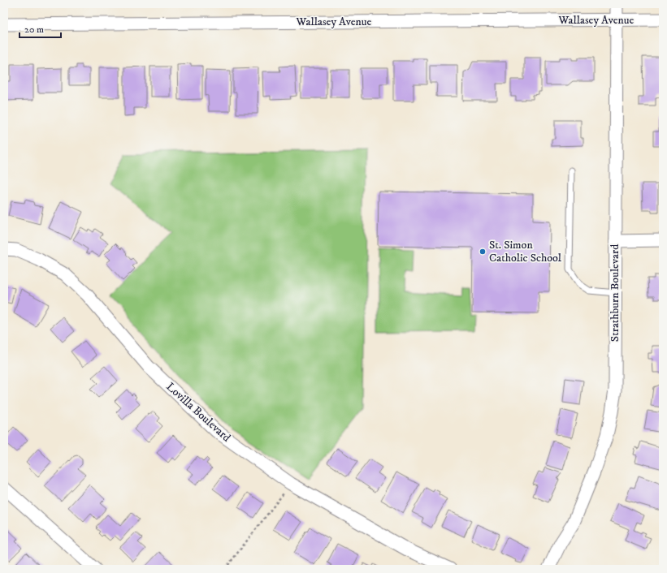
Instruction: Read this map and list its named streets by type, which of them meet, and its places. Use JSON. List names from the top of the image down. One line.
{"streets":{"street":["Wallasey Avenue","Strathburn Boulevard","Lovilla Boulevard"]},"crossings":[["Wallasey Avenue","Strathburn Boulevard"]],"places":["St. Simon Catholic School"],"scale_bar":"20 m"}
